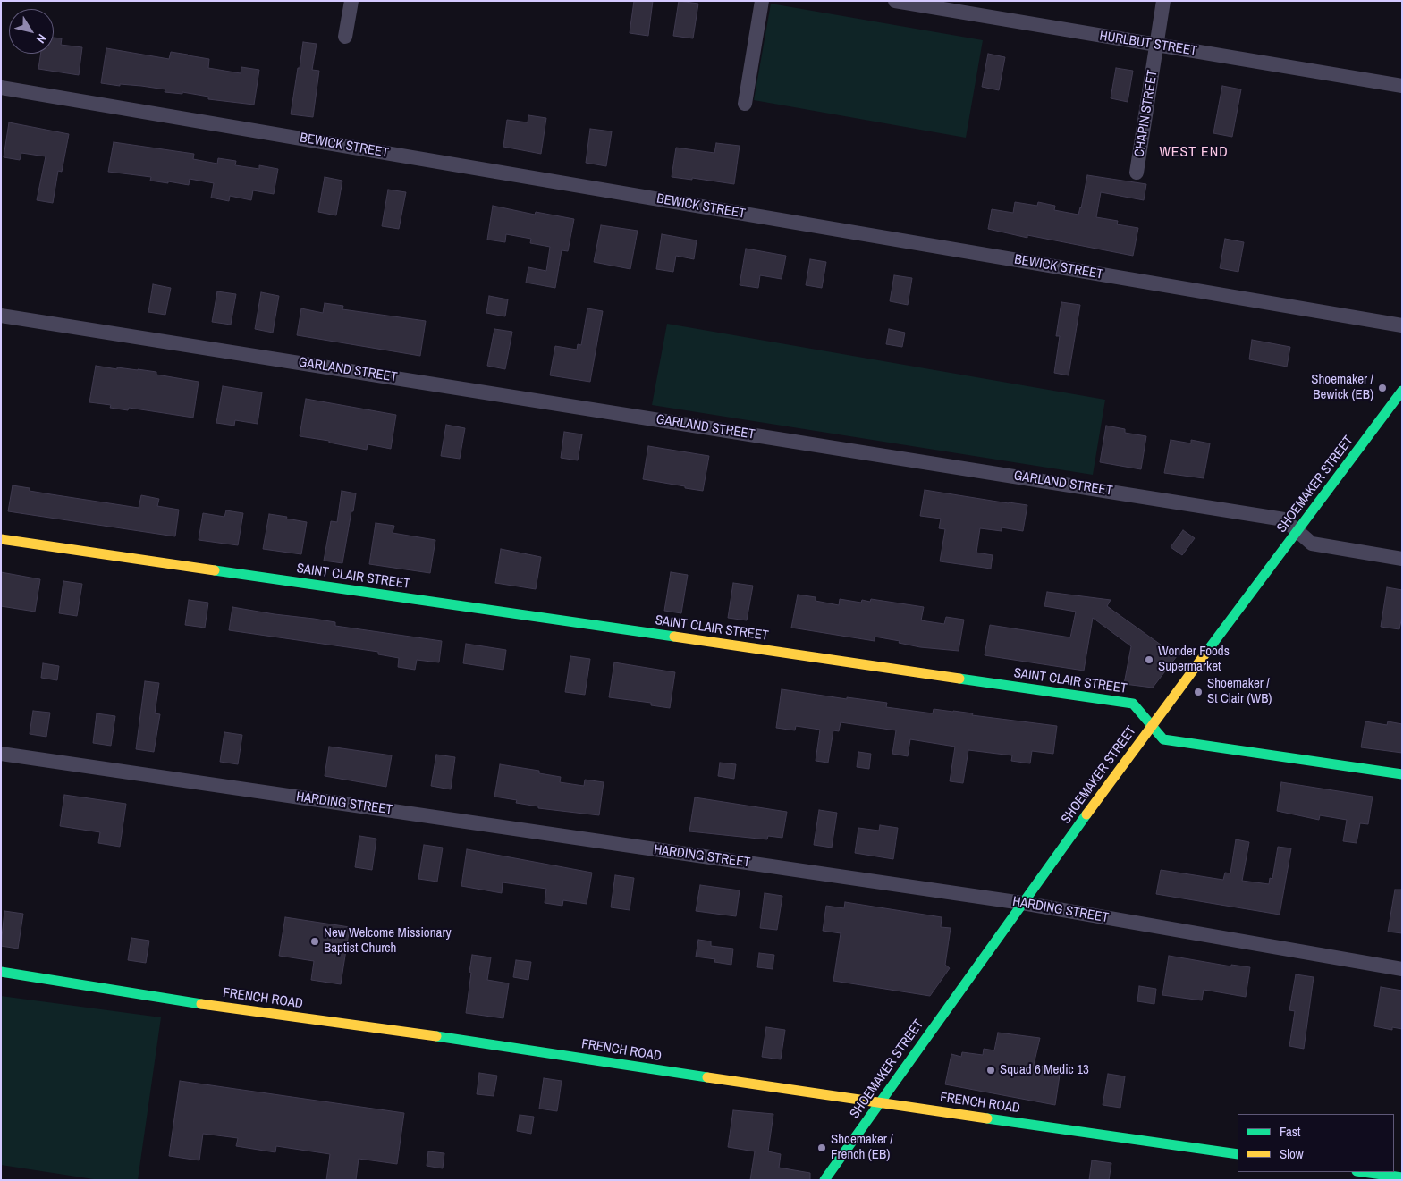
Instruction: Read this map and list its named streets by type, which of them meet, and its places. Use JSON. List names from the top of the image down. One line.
{"streets":{"street":["HURLBUT STREET","CHAPIN STREET","BEWICK STREET","GARLAND STREET","SHOEMAKER STREET","SAINT CLAIR STREET","HARDING STREET","FRENCH ROAD"]},"crossings":[["HURLBUT STREET","CHAPIN STREET"],["GARLAND STREET","SHOEMAKER STREET"],["SHOEMAKER STREET","SAINT CLAIR STREET"],["SHOEMAKER STREET","HARDING STREET"],["SHOEMAKER STREET","FRENCH ROAD"]],"districts":["WEST END"],"places":["Shoemaker / Bewick (EB)","Wonder Foods Supermarket","Shoemaker / St Clair (WB)","New Welcome Missionary Baptist Church","Squad 6 Medic 13","Shoemaker / French (EB)"],"legend":["Fast","Slow"],"north":"bottom right"}
